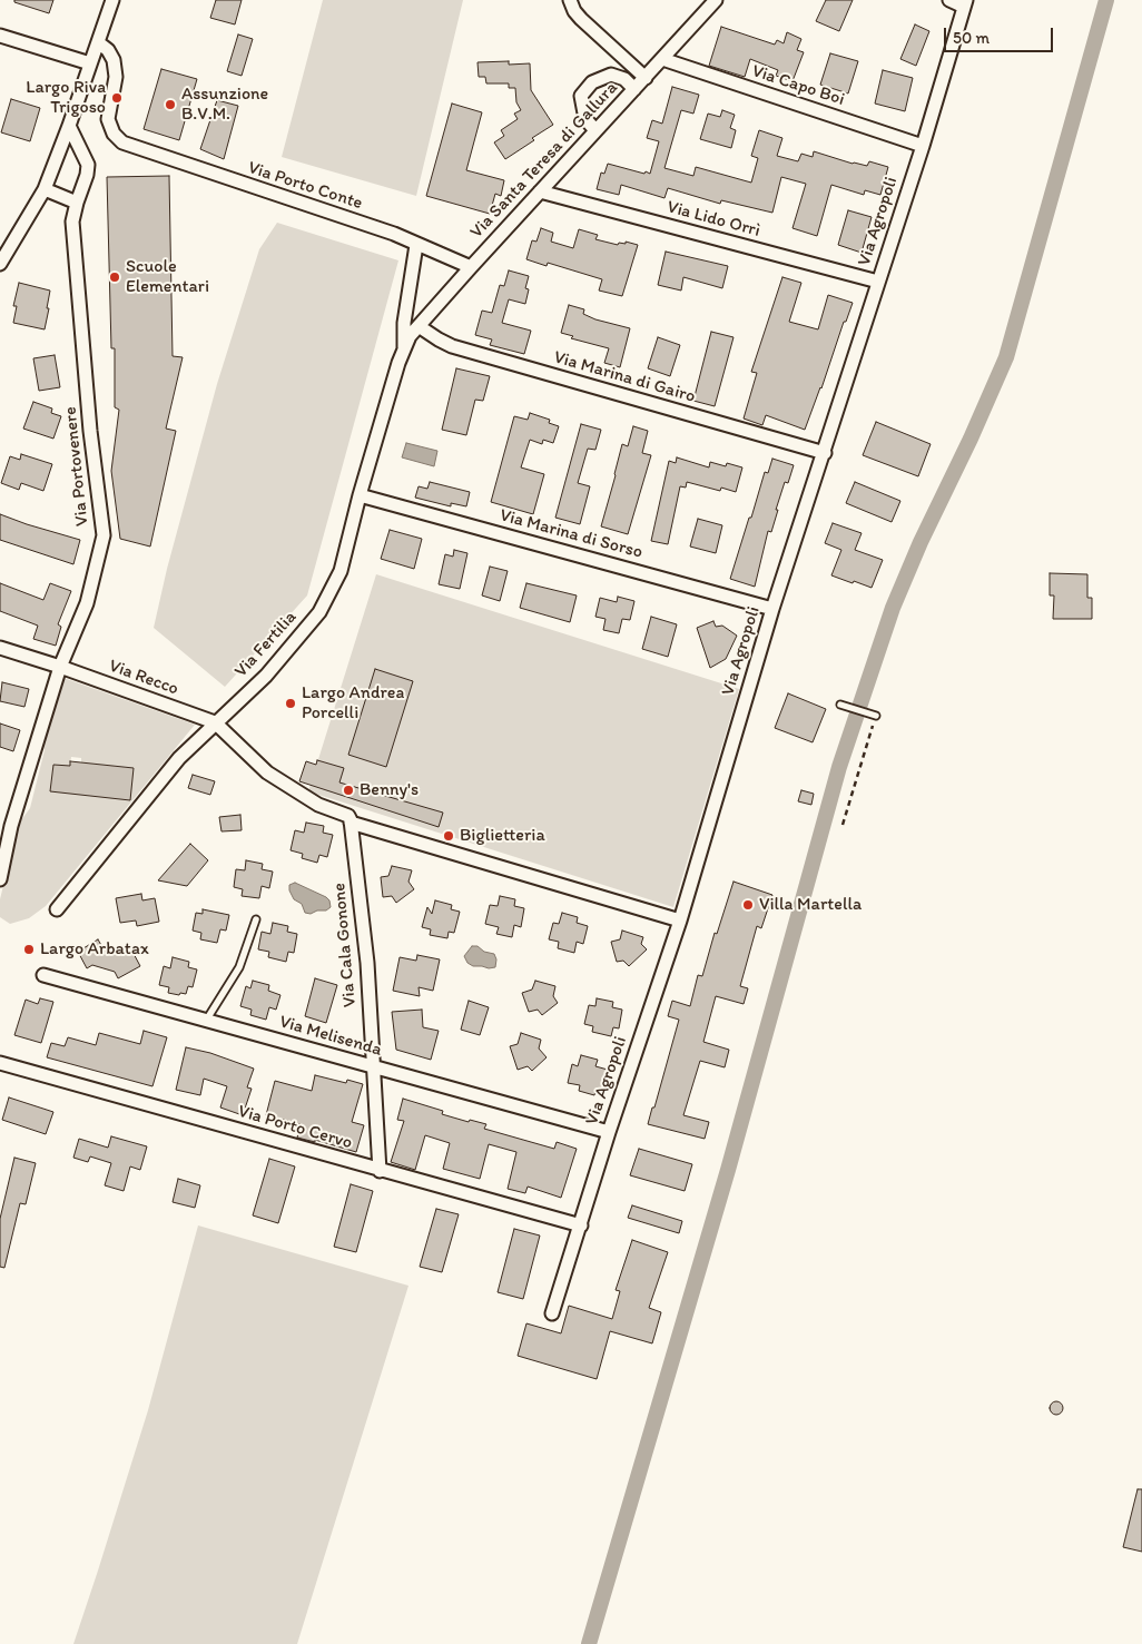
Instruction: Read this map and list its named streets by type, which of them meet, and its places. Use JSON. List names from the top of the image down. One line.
{"streets":{"street":["Via Capo Boi","Via Santa Teresa di Gallura","Via Porto Conte","Via Lido Orrì","Via Agropoli","Via Marina di Gairo","Via Portovenere","Via Marina di Sorso","Via Fertilia","Via Recco","Via Cala Gonone","Via Melisenda","Via Porto Cervo"]},"crossings":[["Via Capo Boi","Via Santa Teresa di Gallura"],["Via Capo Boi","Via Agropoli"],["Via Santa Teresa di Gallura","Via Porto Conte"],["Via Santa Teresa di Gallura","Via Lido Orrì"],["Via Santa Teresa di Gallura","Via Marina di Gairo"],["Via Santa Teresa di Gallura","Via Fertilia"],["Via Lido Orrì","Via Agropoli"],["Via Agropoli","Via Marina di Gairo"],["Via Agropoli","Via Marina di Sorso"],["Via Agropoli","Via Melisenda"],["Via Agropoli","Via Porto Cervo"],["Via Portovenere","Via Recco"],["Via Marina di Sorso","Via Fertilia"],["Via Fertilia","Via Recco"],["Via Cala Gonone","Via Melisenda"],["Via Cala Gonone","Via Porto Cervo"]],"places":["Largo Riva Trigoso","Assunzione B.V.M.","Scuole Elementari","Largo Andrea Porcelli","Benny's","Biglietteria","Villa Martella","Largo Arbatax"],"scale_bar":"50 m"}
